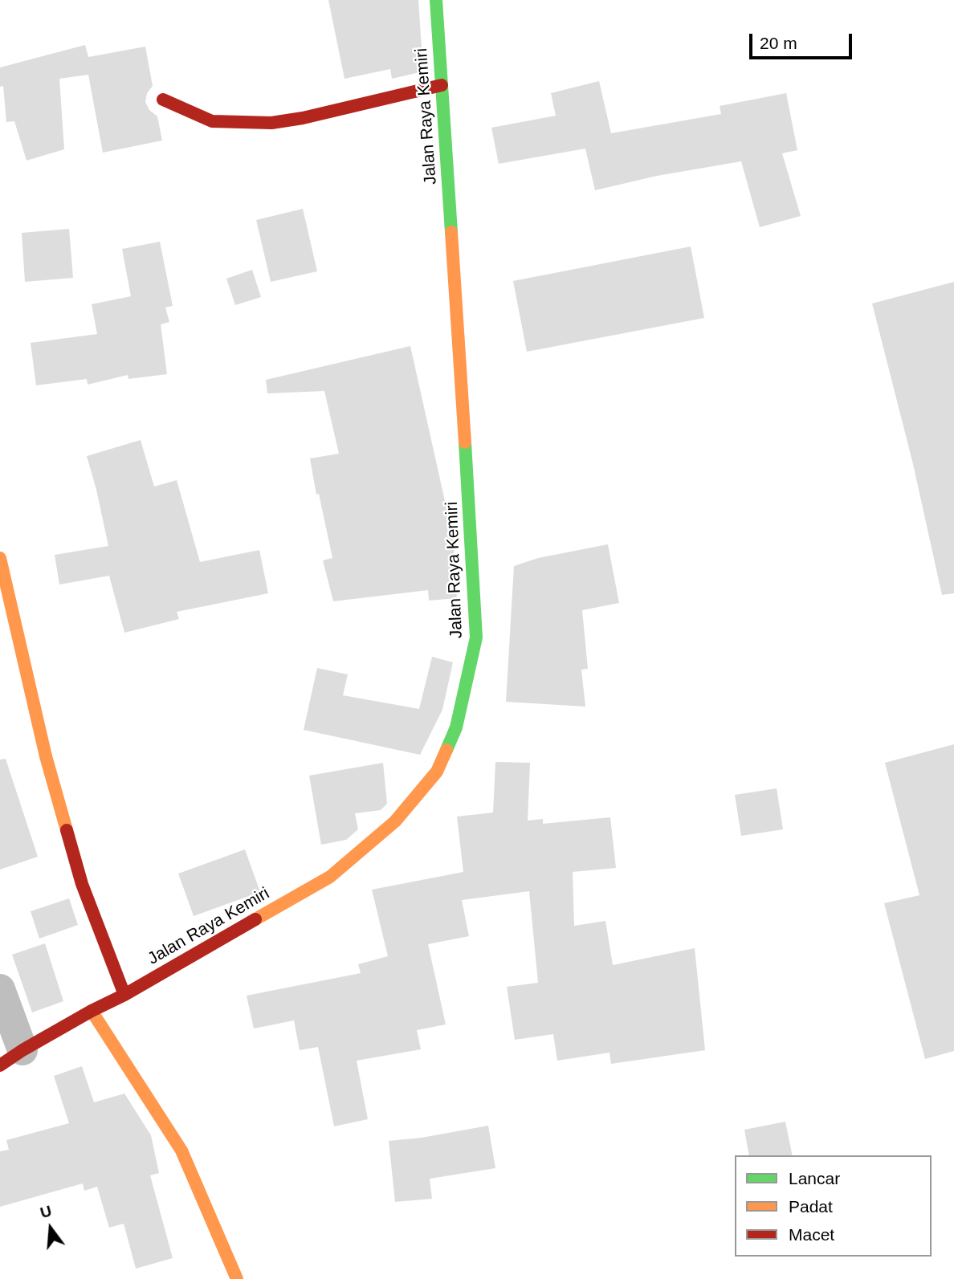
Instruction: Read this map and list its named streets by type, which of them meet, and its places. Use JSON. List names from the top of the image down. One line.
{"streets":{"street":["Jalan Raya Kemiri"]},"legend":["Lancar","Padat","Macet"],"scale_bar":"20 m","north":"top"}
